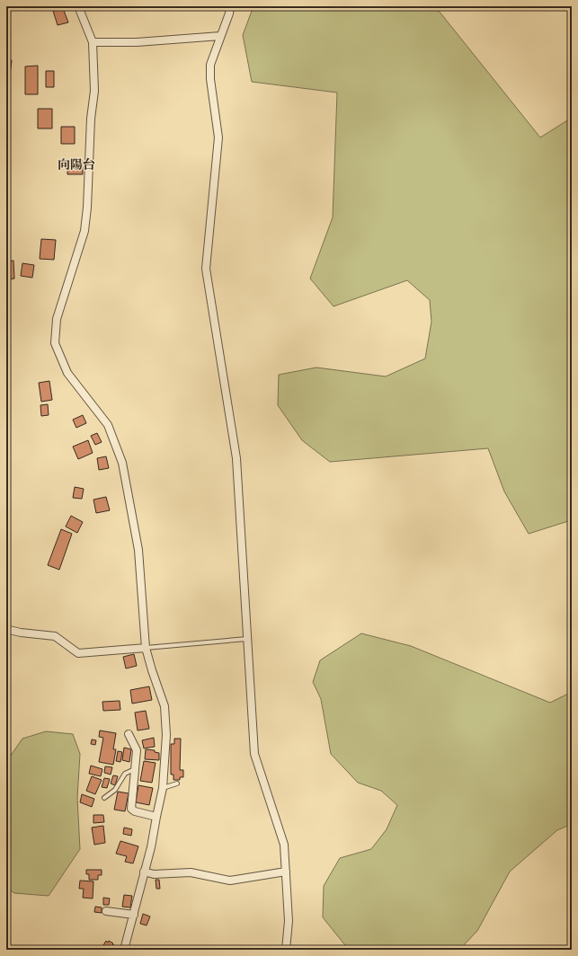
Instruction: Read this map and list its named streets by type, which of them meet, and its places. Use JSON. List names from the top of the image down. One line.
{"districts":["向陽台"]}
